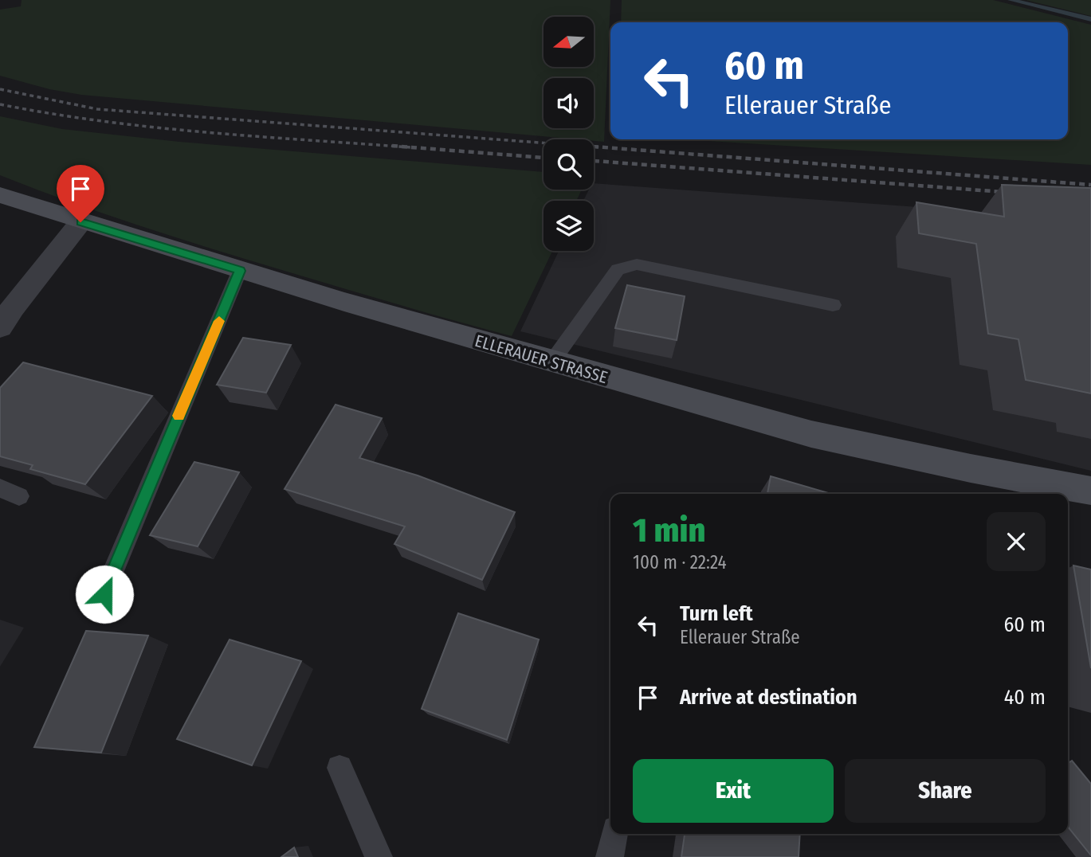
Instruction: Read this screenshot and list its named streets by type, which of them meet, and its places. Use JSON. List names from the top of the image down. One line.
{"streets":{"main road":["ELLERAUER STRASSE"]},"north":"left","page":{"turn":["60 m","Ellerauer Straße"],"heading":["1 min","100 m · 22:24"],"list":[{"name":"Turn left","note":"Ellerauer Straße","value":"60 m"},{"name":"Arrive at destination","value":"40 m"}],"buttons":["Exit","Share"]}}
